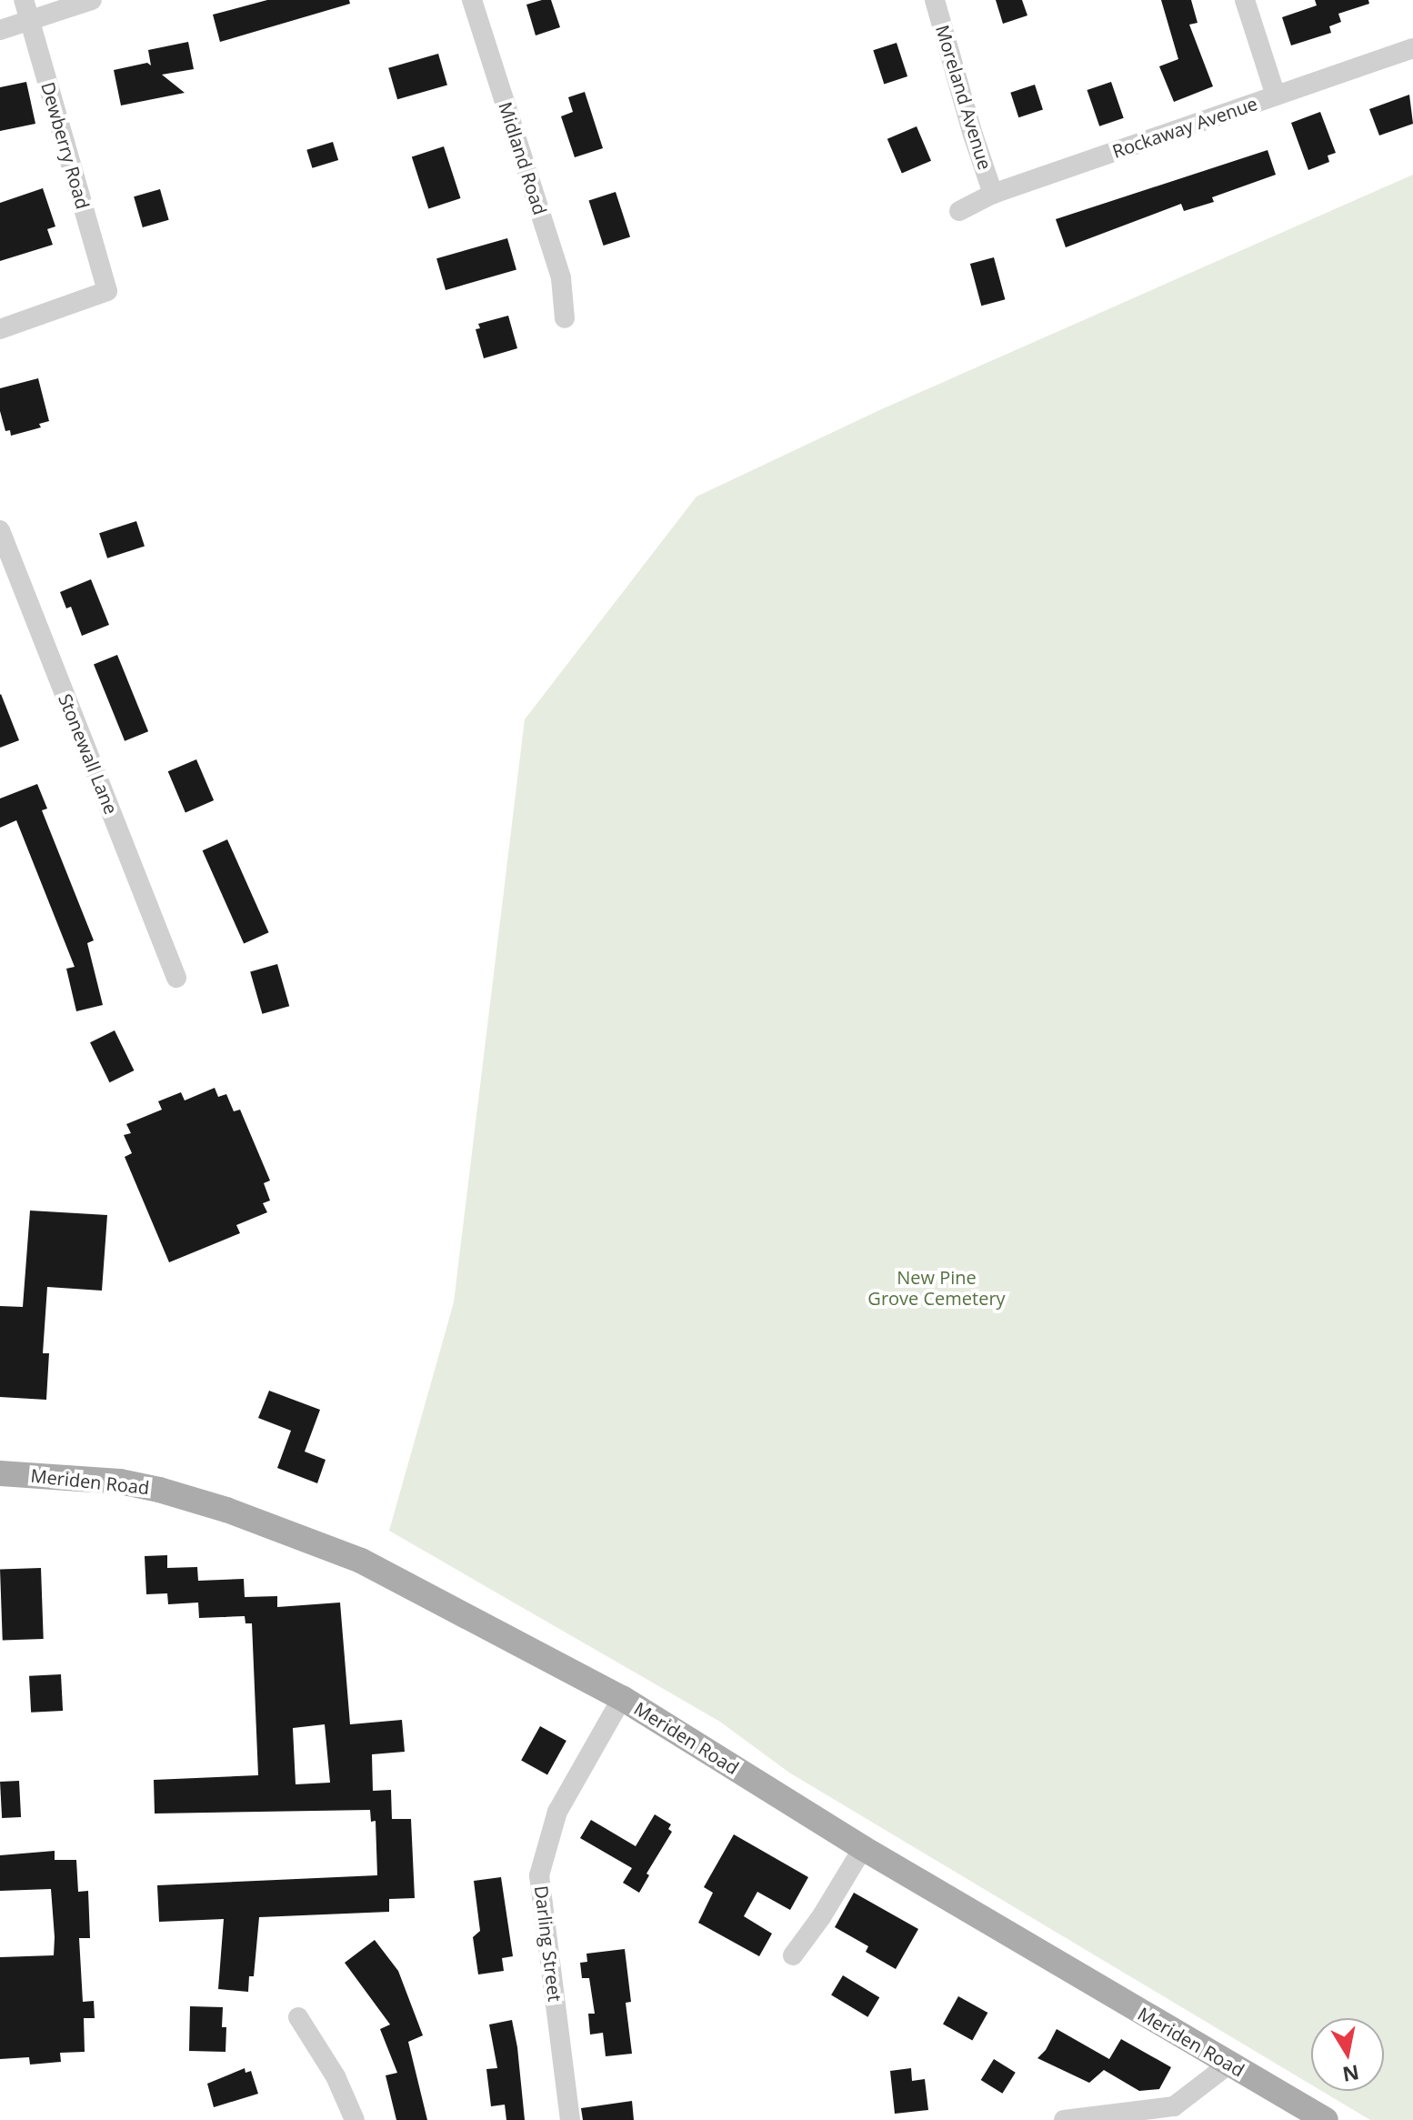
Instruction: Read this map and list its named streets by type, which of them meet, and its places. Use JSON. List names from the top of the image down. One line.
{"streets":{"main road":["Meriden Road"],"street":["Moreland Avenue","Rockaway Avenue","Dewberry Road","Midland Road","Stonewall Lane","Darling Street"]},"crossings":[["Moreland Avenue","Rockaway Avenue"],["Meriden Road","Darling Street"]],"parks":["New Pine Grove Cemetery"],"north":"bottom"}
